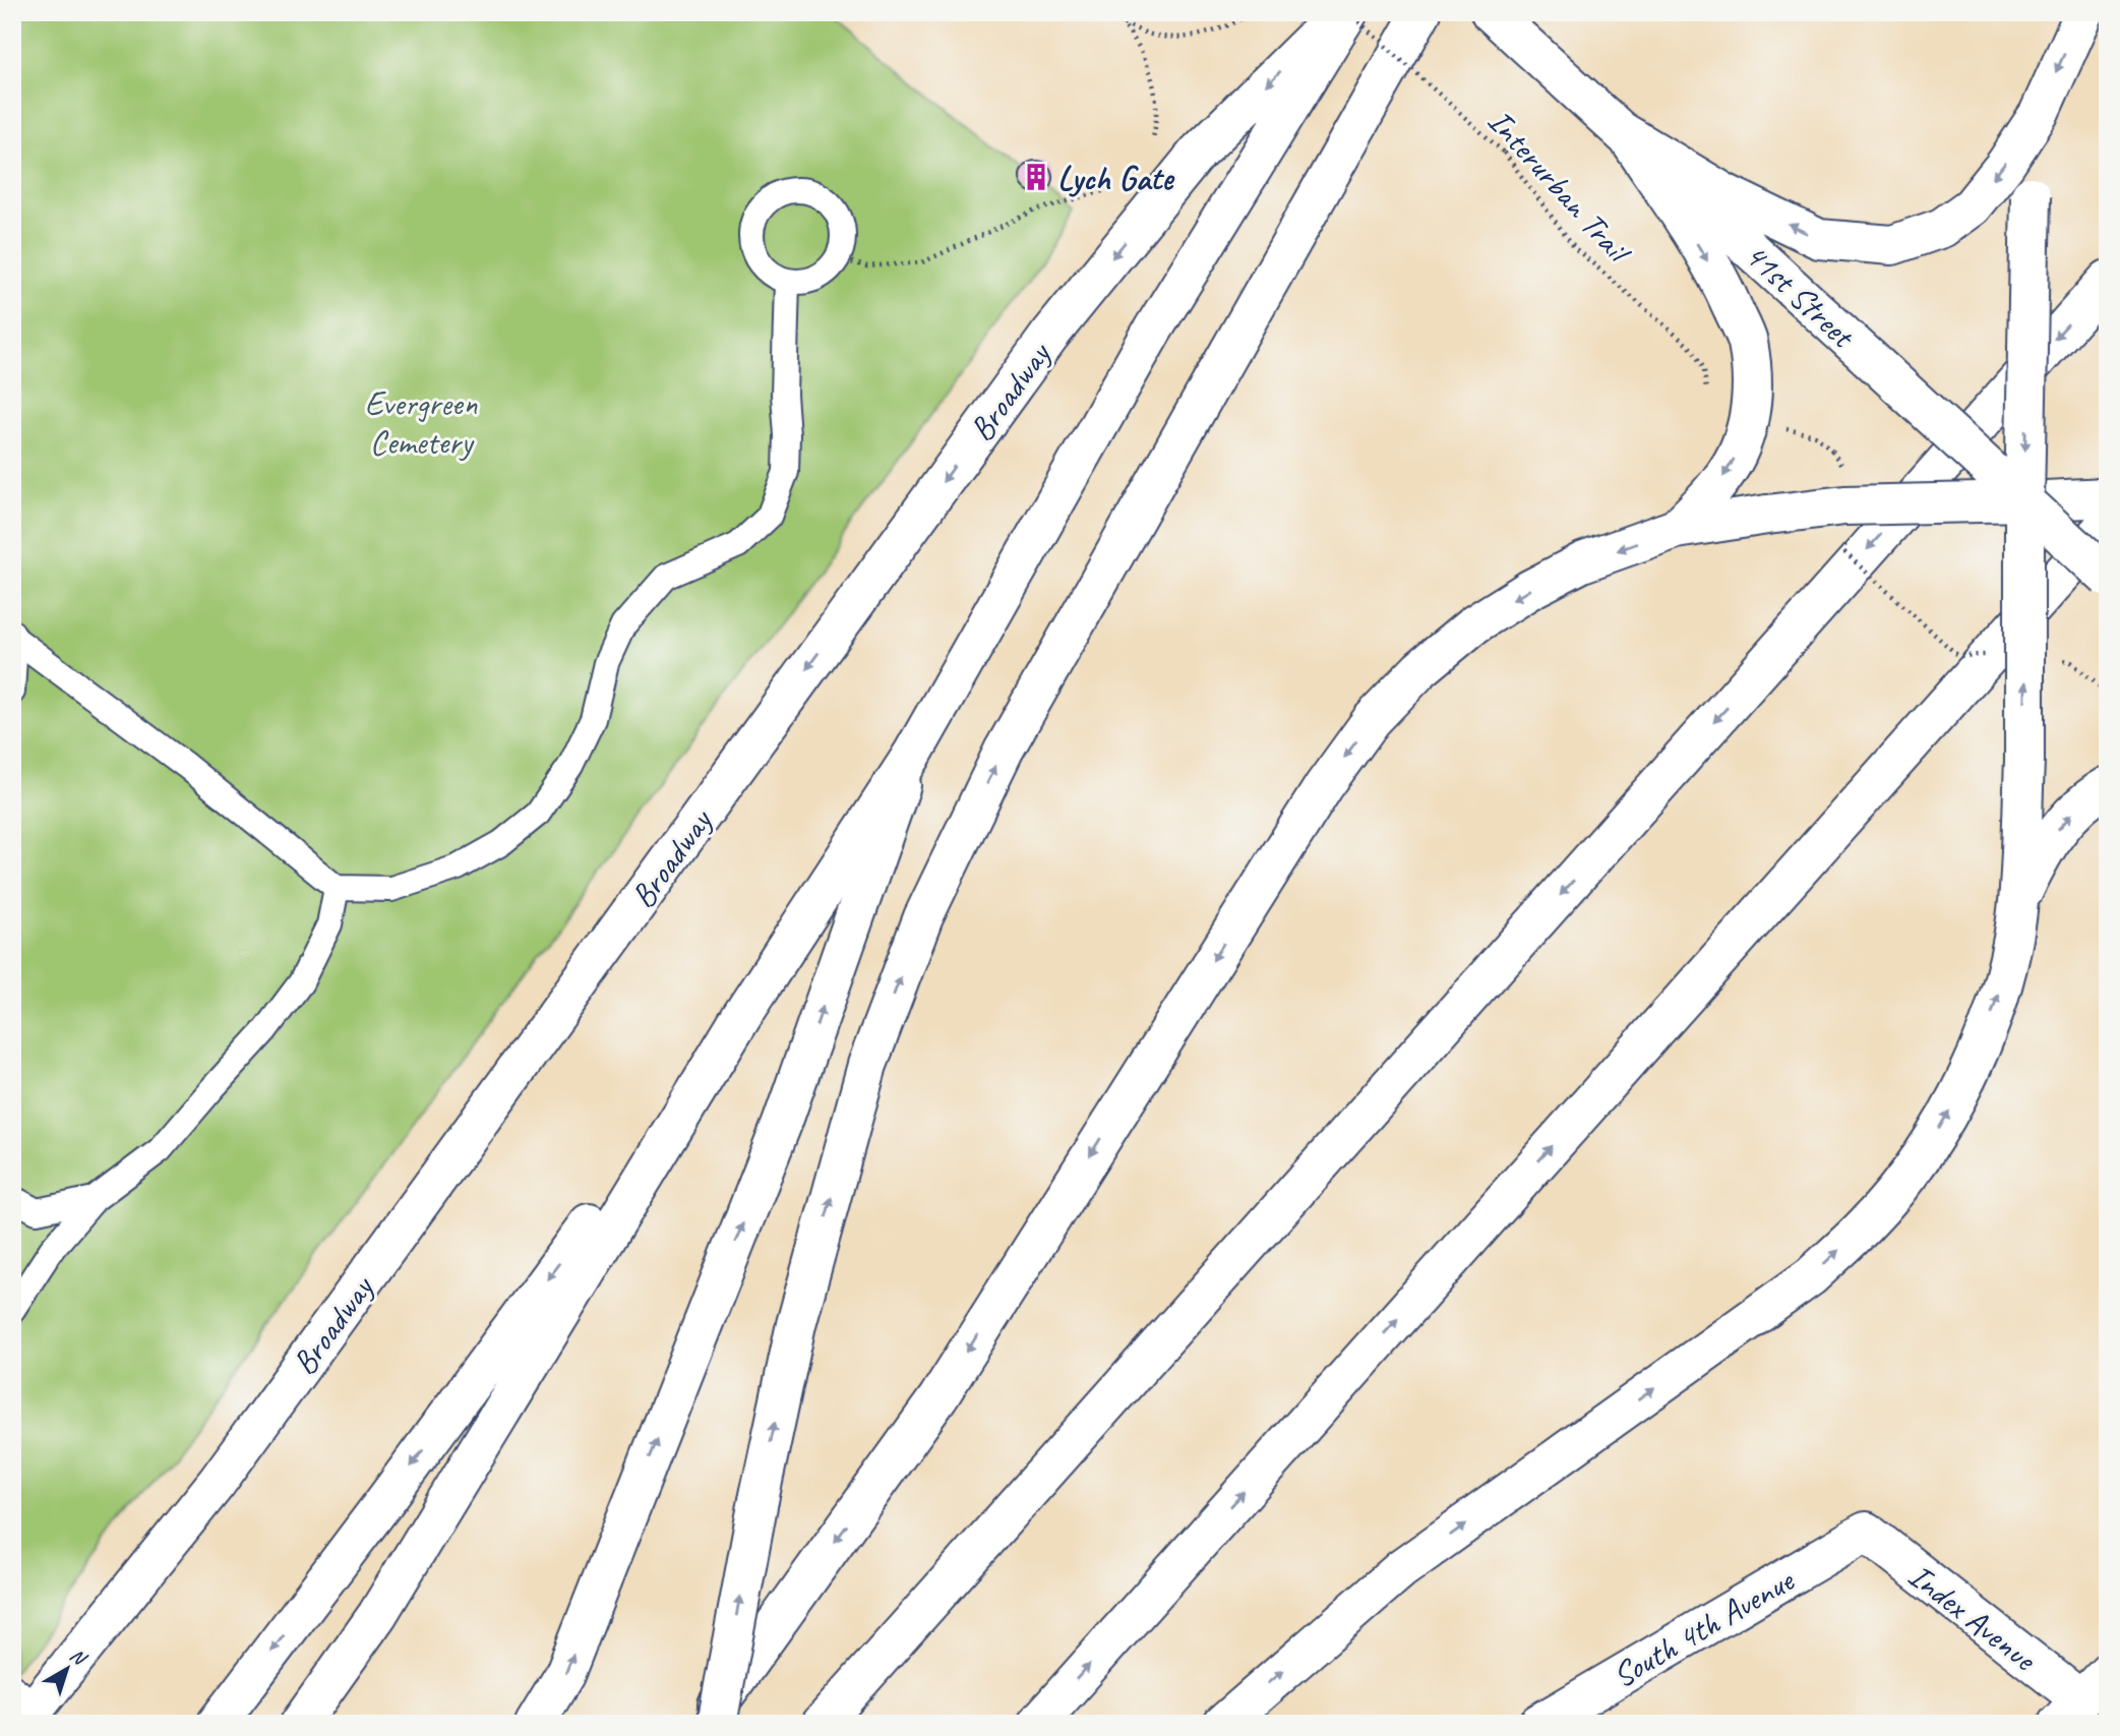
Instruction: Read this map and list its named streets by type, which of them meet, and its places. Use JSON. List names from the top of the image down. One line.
{"streets":{"main road":["41st Street","Broadway","Index Avenue","South 4th Avenue"],"path":["Interurban Trail"]},"crossings":[["Index Avenue","South 4th Avenue"]],"parks":["Evergreen Cemetery"],"places":{"building":["Lych Gate"]},"north":"top right"}
